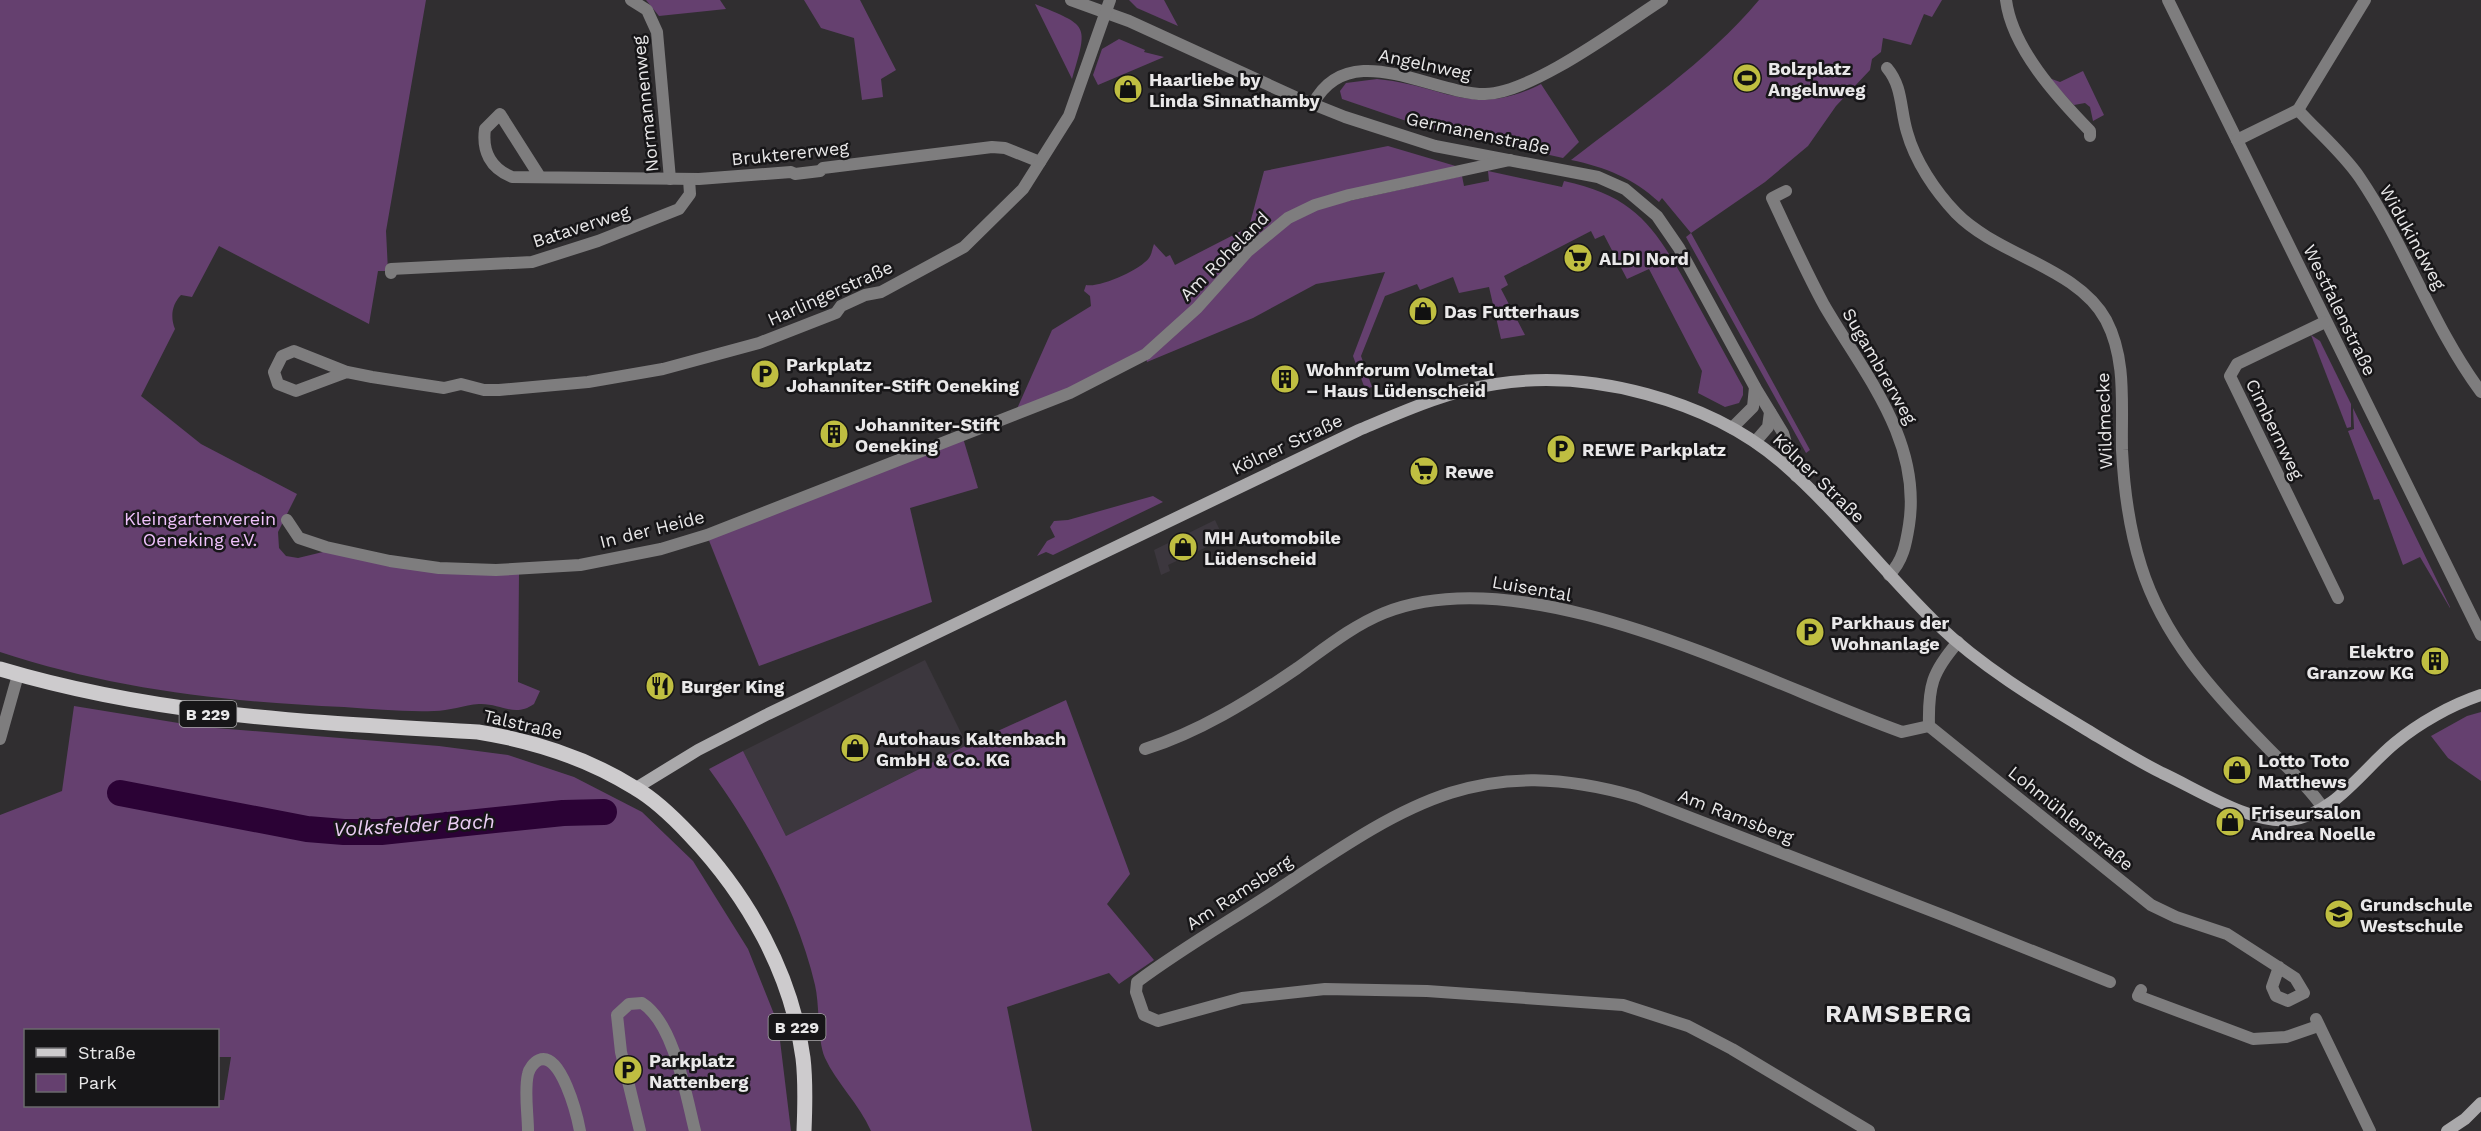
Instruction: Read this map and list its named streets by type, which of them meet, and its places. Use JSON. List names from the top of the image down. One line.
{"streets":{"main road":["Kölner Straße","B 229","Talstraße"],"street":["Angelnweg","Normannenweg","Germanenstraße","Bruktererweg","Bataverweg","Widukindweg","Am Roheland","Harlingerstraße","Westfalenstraße","Sugambrerweg","Wildmecke","Cimbernweg","In der Heide","Luisental","Am Ramsberg","Lohmühlenstraße"]},"crossings":[["Angelnweg","Germanenstraße"],["Normannenweg","Bruktererweg"],["Germanenstraße","Am Roheland"],["Germanenstraße","Harlingerstraße"],["Germanenstraße","Kölner Straße"],["Bruktererweg","Bataverweg"],["Bruktererweg","Harlingerstraße"],["Am Roheland","In der Heide"],["Westfalenstraße","Cimbernweg"],["Sugambrerweg","Kölner Straße"],["Wildmecke","Kölner Straße"],["Kölner Straße","Talstraße"],["Luisental","Lohmühlenstraße"]],"districts":["RAMSBERG"],"water":["Volksfelder Bach"],"parks":["Kleingartenverein Oeneking e.V."],"places":{"sports":["Bolzplatz Angelnweg"],"shop":["Haarliebe by Linda Sinnathamby","Das Futterhaus","MH Automobile Lüdenscheid","Autohaus Kaltenbach GmbH & Co. KG","Lotto Toto Matthews","Friseursalon Andrea Noelle"],"supermarket":["ALDI Nord","Rewe"],"parking":["Parkplatz Johanniter-Stift Oeneking","REWE Parkplatz","Parkhaus der Wohnanlage","Parkplatz Nattenberg"],"building":["Wohnforum Volmetal – Haus Lüdenscheid","Johanniter-Stift Oeneking","Elektro Granzow KG"],"restaurant":["Burger King"],"school or university":["Grundschule Westschule"]},"legend":["Straße","Park"]}
